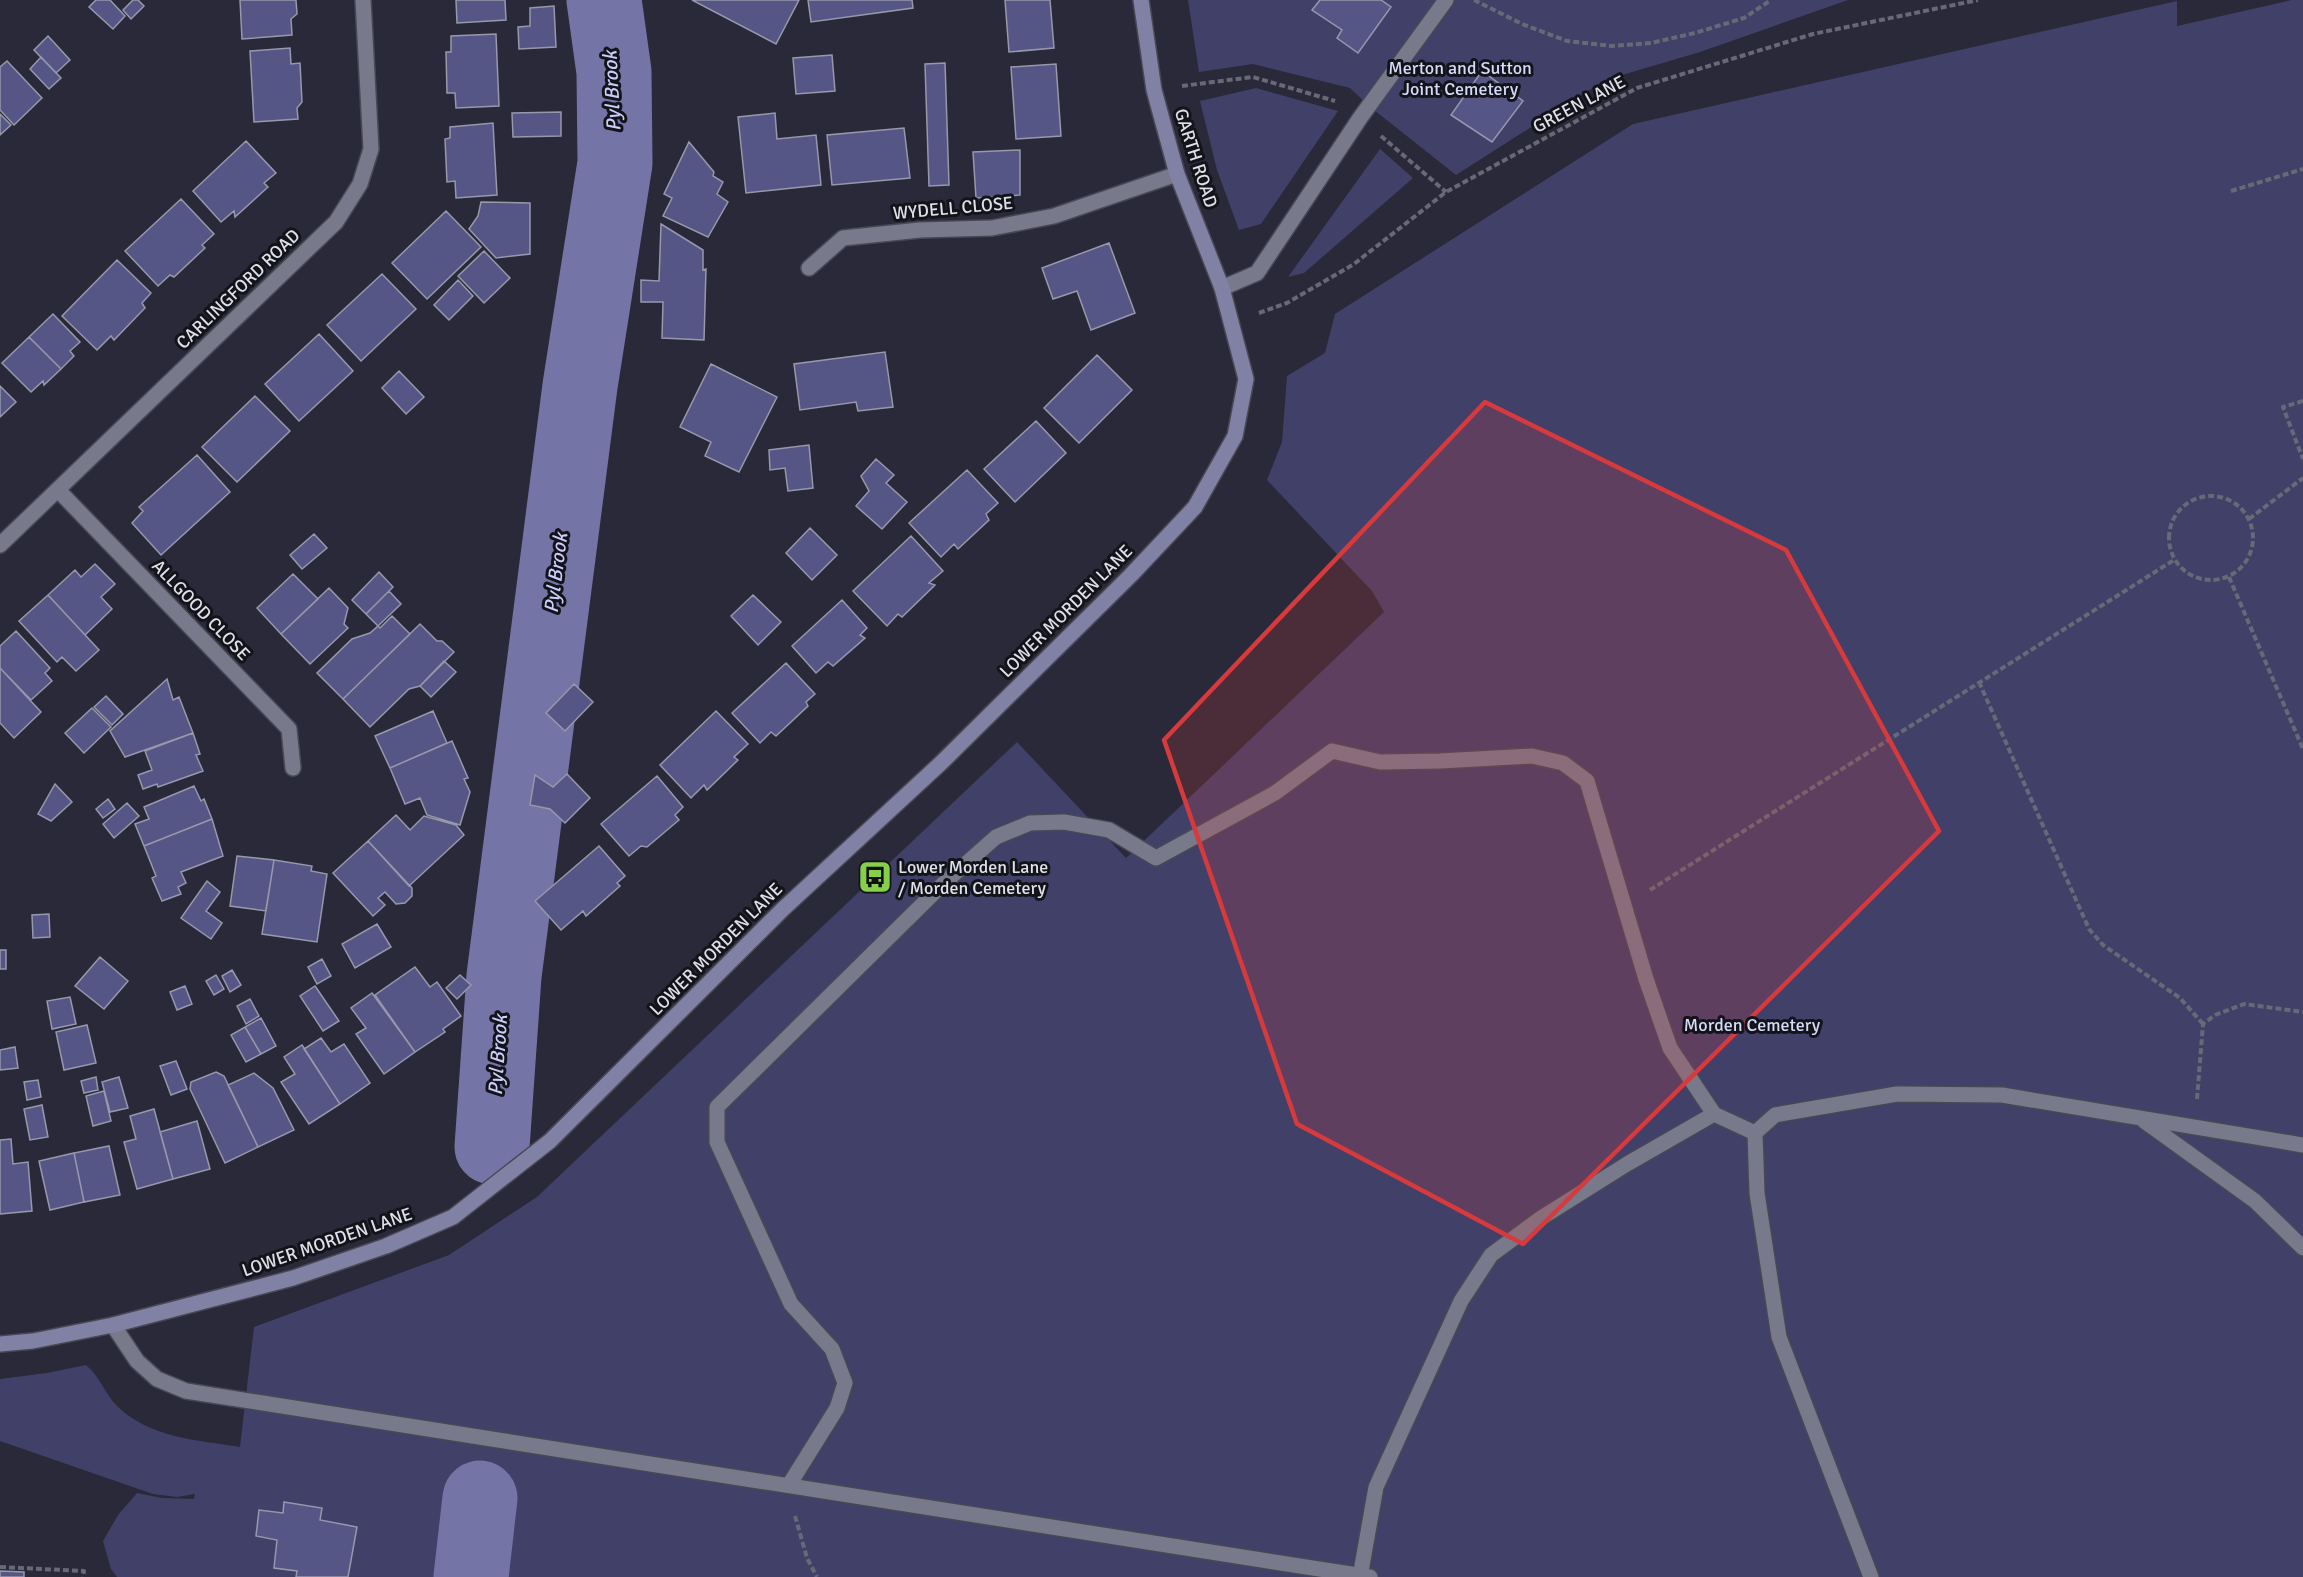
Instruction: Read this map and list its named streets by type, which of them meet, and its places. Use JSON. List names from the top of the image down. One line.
{"streets":{"street":["GARTH ROAD","WYDELL CLOSE","CARLINGFORD ROAD","ALLGOOD CLOSE","LOWER MORDEN LANE"],"path":["GREEN LANE"]},"crossings":[["GREEN LANE","GARTH ROAD"],["GREEN LANE","LOWER MORDEN LANE"],["GARTH ROAD","WYDELL CLOSE"],["GARTH ROAD","LOWER MORDEN LANE"],["CARLINGFORD ROAD","ALLGOOD CLOSE"]],"water":["Pyl Brook"],"parks":["Merton and Sutton Joint Cemetery","Morden Cemetery"],"places":{"bus stop":["Lower Morden Lane / Morden Cemetery"]}}
